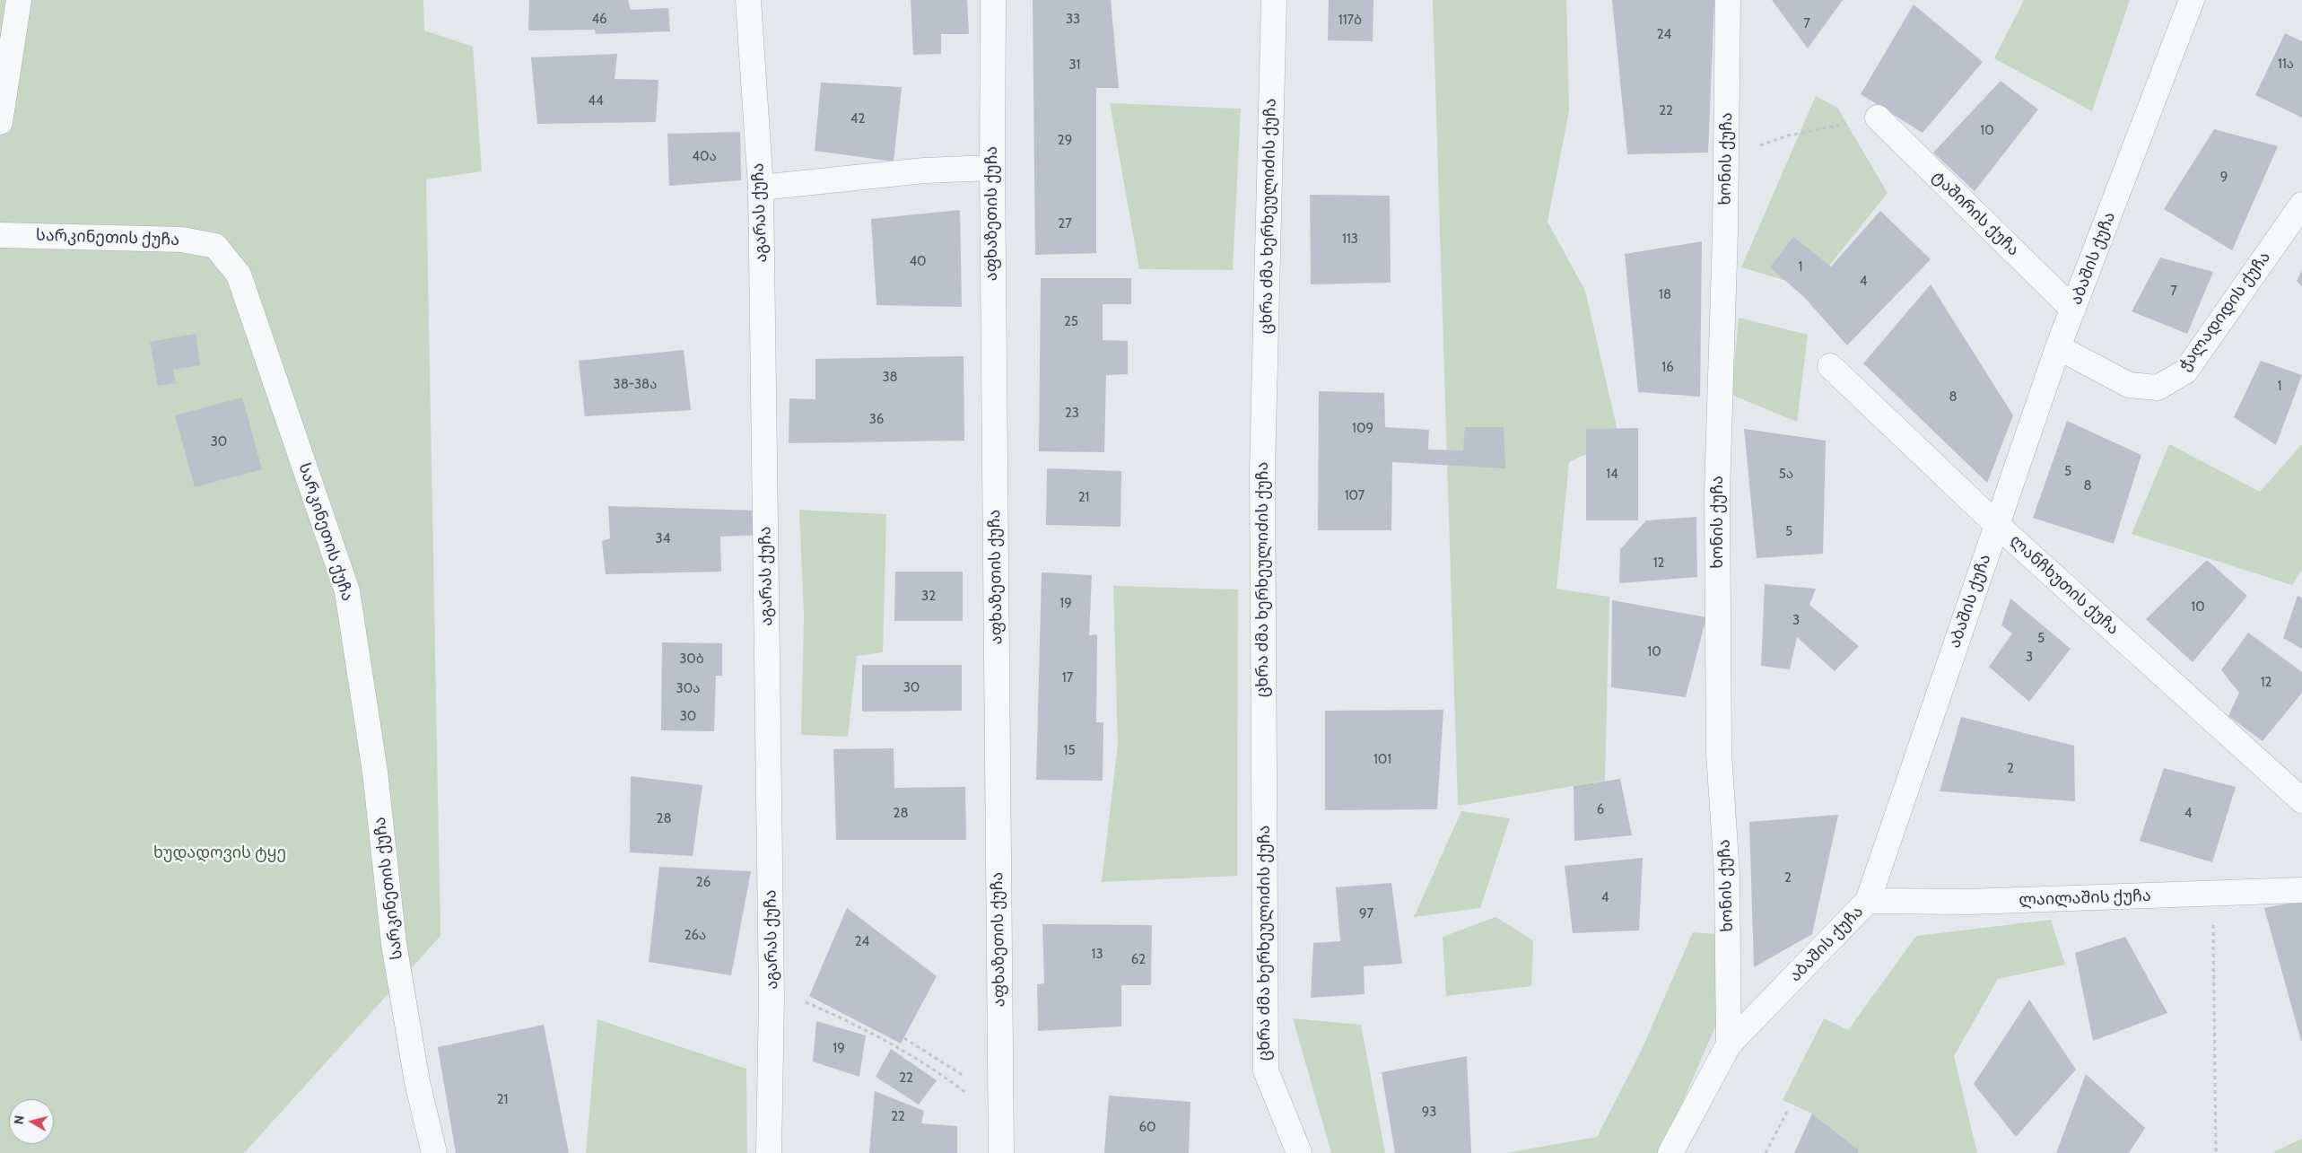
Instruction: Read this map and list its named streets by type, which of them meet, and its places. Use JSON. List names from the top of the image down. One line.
{"streets":{"street":["ხონის ქუჩა","აგარას ქუჩა","აფხაზეთის ქუჩა","ტაშირის ქუჩა","ცხრა ძმა ხერხეულიძის ქუჩა","სარკინეთის ქუჩა","აბაშის ქუჩა","ჭალადიდის ქუჩა","ლანჩხუთის ქუჩა","ლაილაშის ქუჩა"]},"crossings":[["ხონის ქუჩა","აბაშის ქუჩა"],["ტაშირის ქუჩა","აბაშის ქუჩა"],["აბაშის ქუჩა","ჭალადიდის ქუჩა"],["აბაშის ქუჩა","ლანჩხუთის ქუჩა"],["აბაშის ქუჩა","ლაილაშის ქუჩა"]],"parks":["ხუდადოვის ტყე"],"house_numbers":["46","33","117ბ","7","24","11ა","31","44","22","42","10","29","40ა","9","27","113","40","1","4","7","18","25","16","38","38-38ა","1","8","23","36","109","30","5","14","5ა","8","107","21","5","34","12","32","19","10","3","5","10","3","30ბ","17","12","30","30ა","30","15","101","2","6","28","4","28","2","26","4","97","26ა","24","13","62","19","22","21","93","22","60"],"north":"left"}
